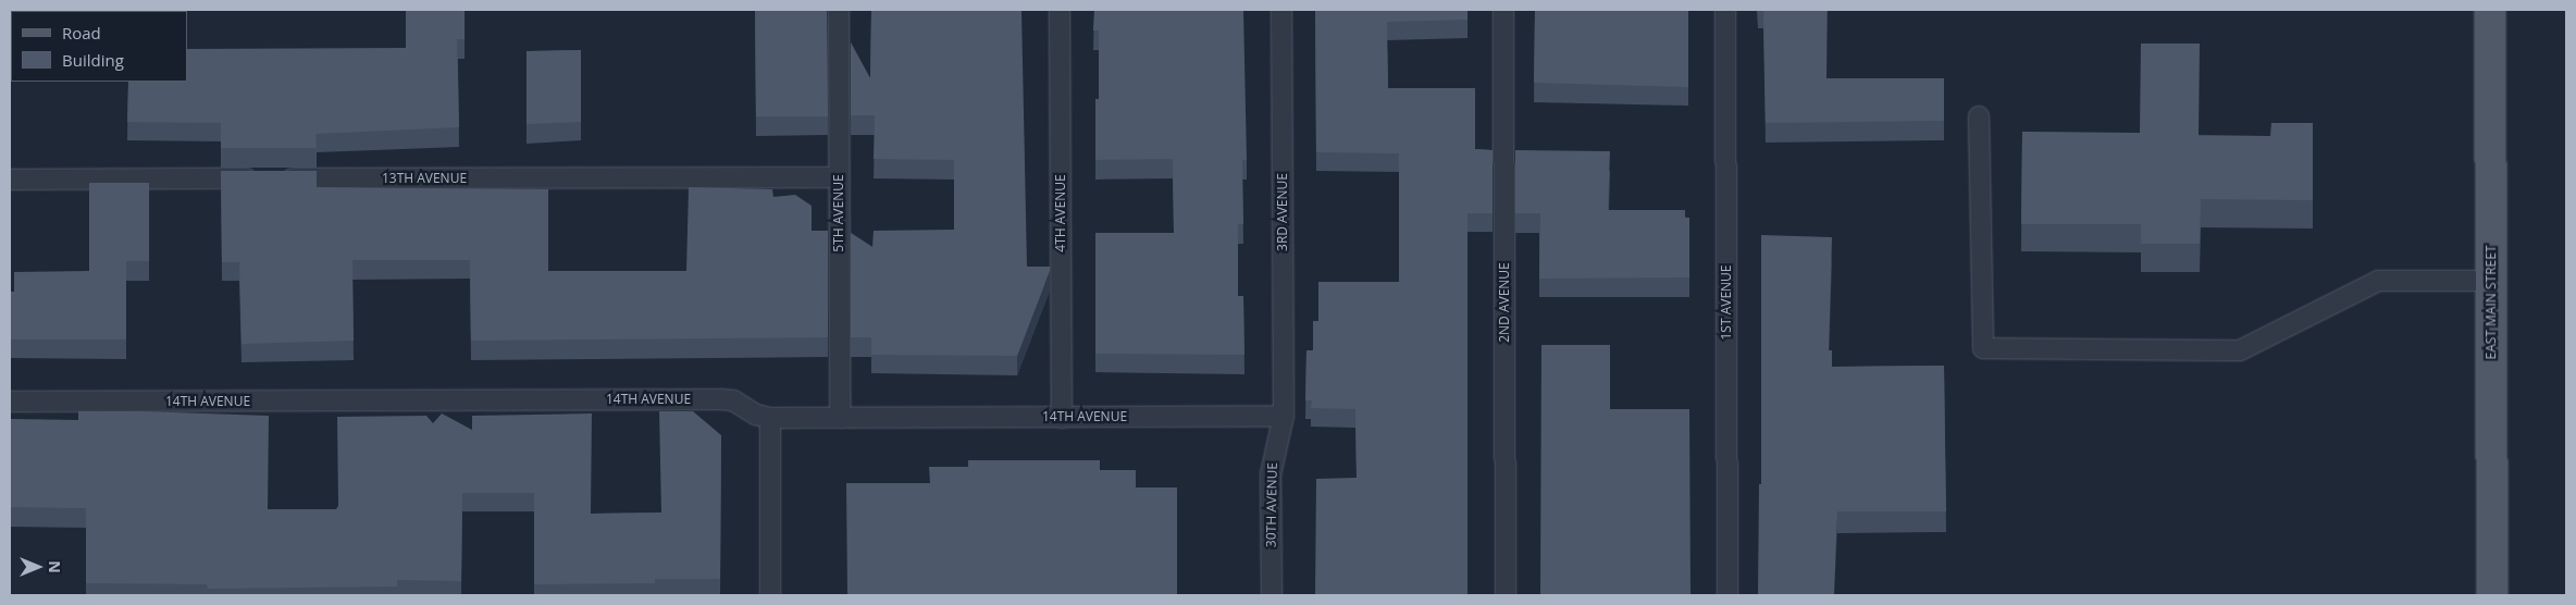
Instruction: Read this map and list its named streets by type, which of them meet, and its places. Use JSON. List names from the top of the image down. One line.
{"streets":{"main road":["EAST MAIN STREET"],"lane":["13TH AVENUE","3RD AVENUE","5TH AVENUE","4TH AVENUE","2ND AVENUE","1ST AVENUE","14TH AVENUE","30TH AVENUE"]},"crossings":[["13TH AVENUE","5TH AVENUE"],["3RD AVENUE","14TH AVENUE"],["3RD AVENUE","30TH AVENUE"],["5TH AVENUE","14TH AVENUE"],["4TH AVENUE","14TH AVENUE"],["14TH AVENUE","30TH AVENUE"]],"legend":["Road","Building"],"north":"right"}
